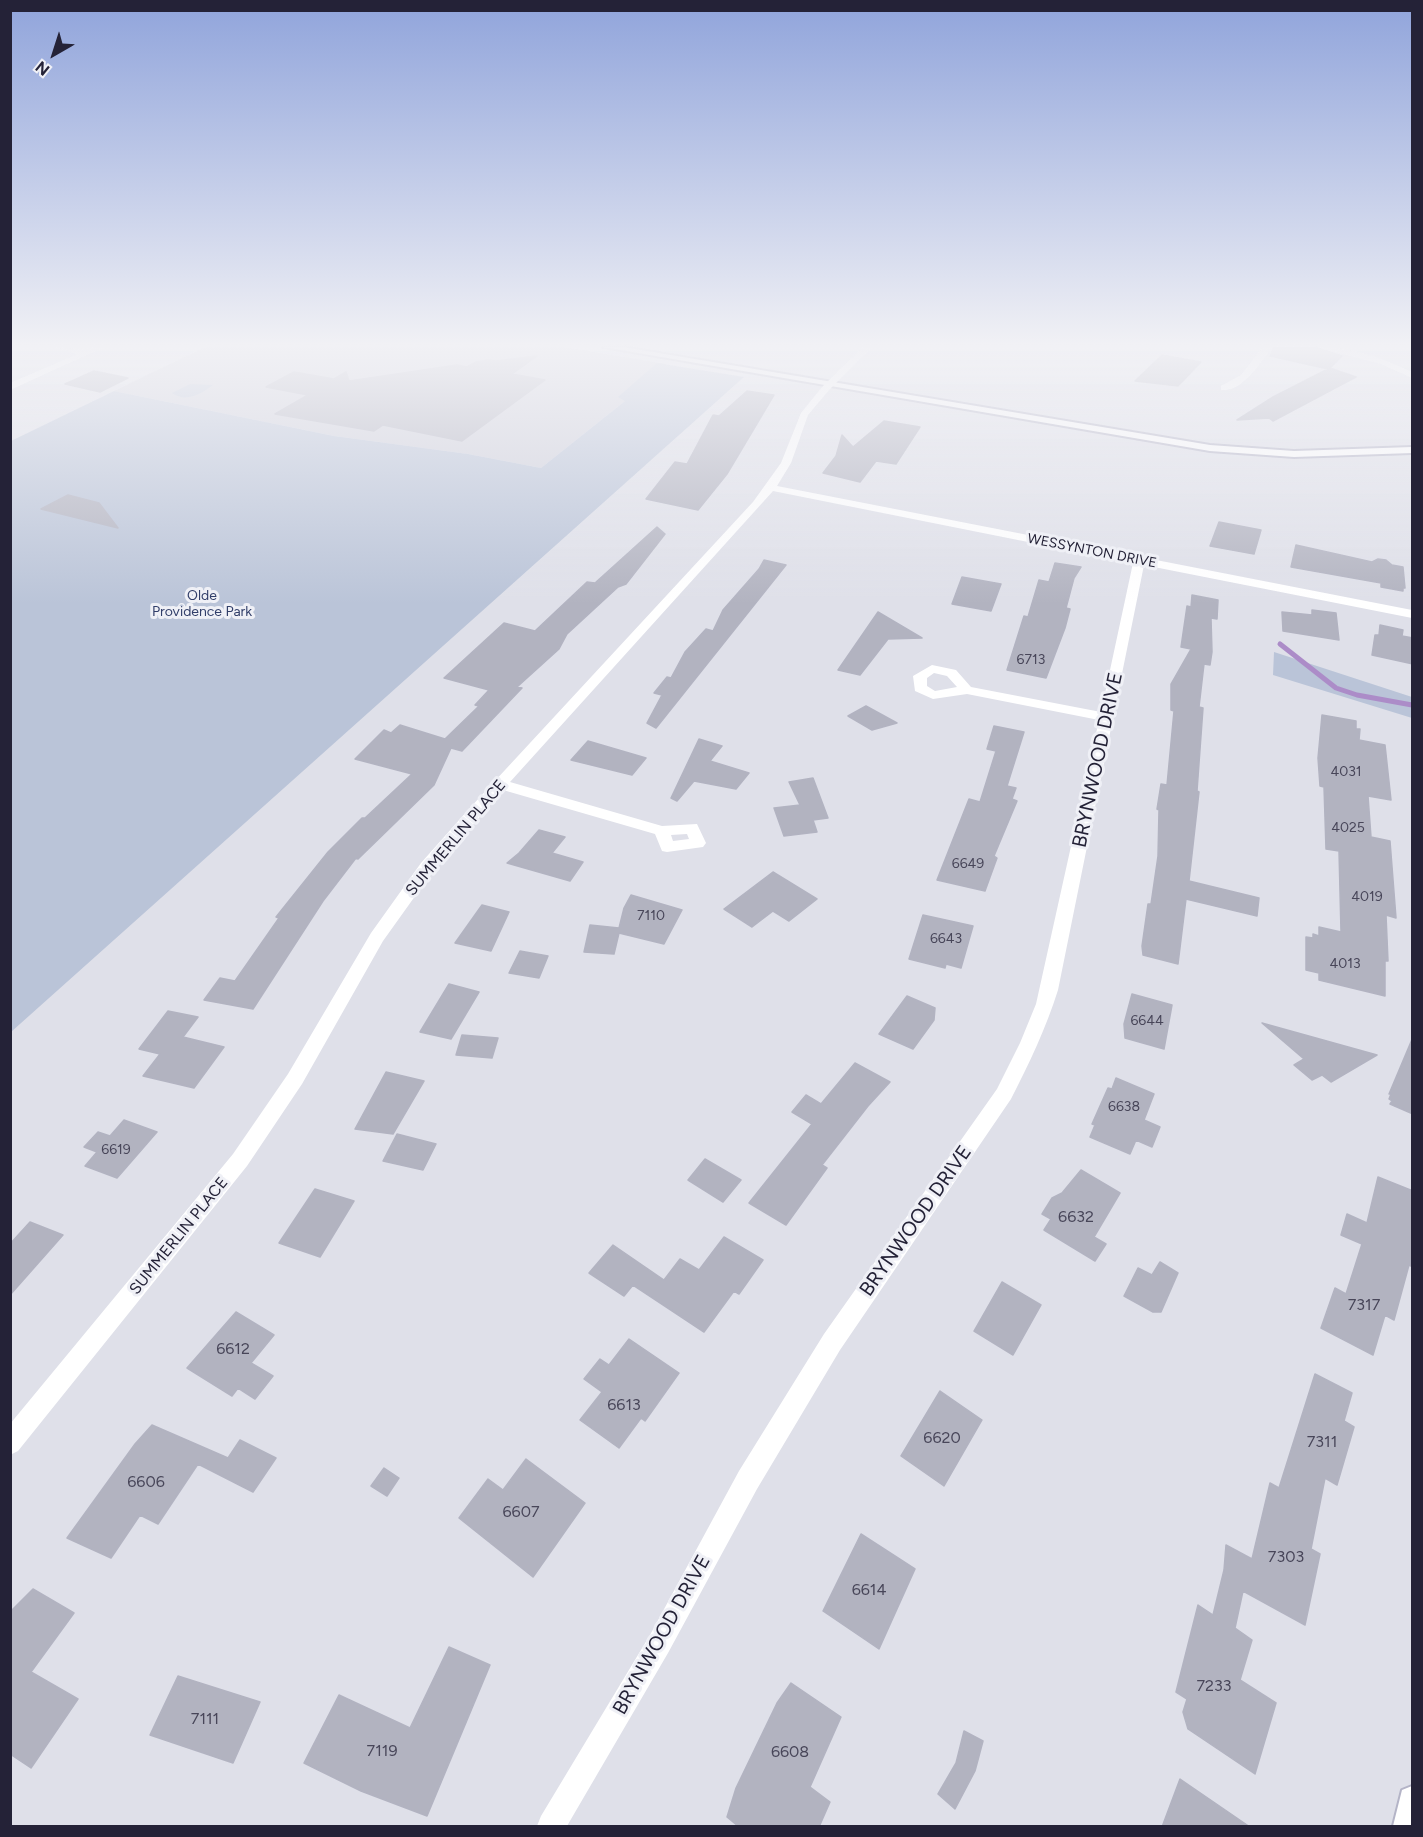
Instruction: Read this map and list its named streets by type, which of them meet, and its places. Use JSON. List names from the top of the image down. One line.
{"streets":{"street":["WESSYNTON DRIVE","BRYNWOOD DRIVE","SUMMERLIN PLACE"]},"crossings":[["WESSYNTON DRIVE","BRYNWOOD DRIVE"],["WESSYNTON DRIVE","SUMMERLIN PLACE"]],"parks":["Olde Providence Park"],"house_numbers":["6713","4031","4025","6649","4019","7110","6643","4013","6644","6638","6619","6632","7317","6612","6613","6620","7311","6606","6607","7303","6614","7233","7111","7119","6608"],"north":"bottom left"}
